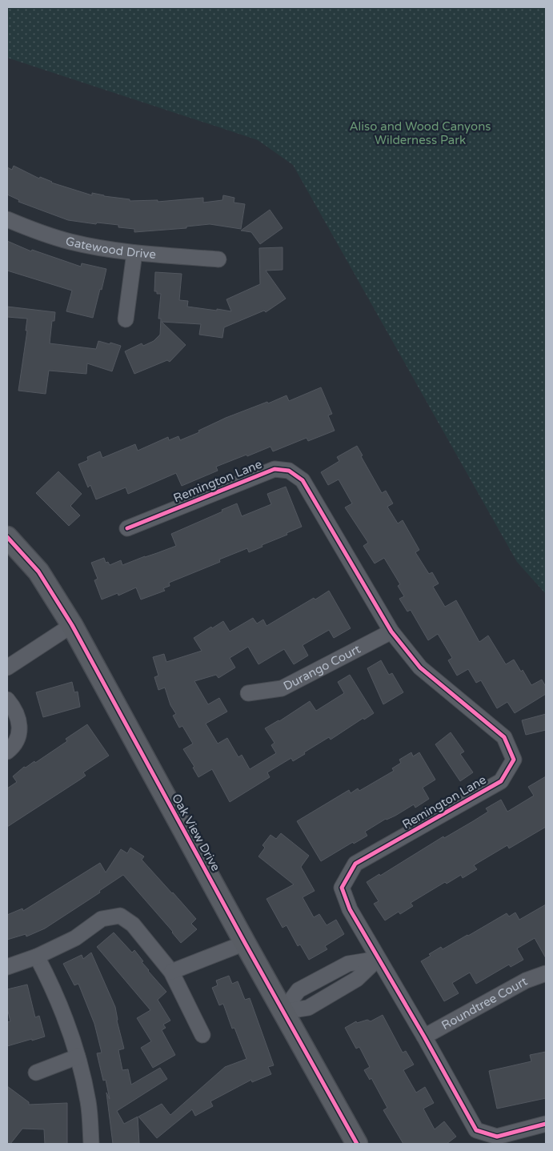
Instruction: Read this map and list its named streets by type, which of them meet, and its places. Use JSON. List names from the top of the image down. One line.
{"streets":{"street":["Gatewood Drive","Remington Lane","Durango Court","Oak View Drive","Roundtree Court"]},"crossings":[["Remington Lane","Durango Court"],["Remington Lane","Roundtree Court"]],"parks":["Aliso and Wood Canyons Wilderness Park"]}
